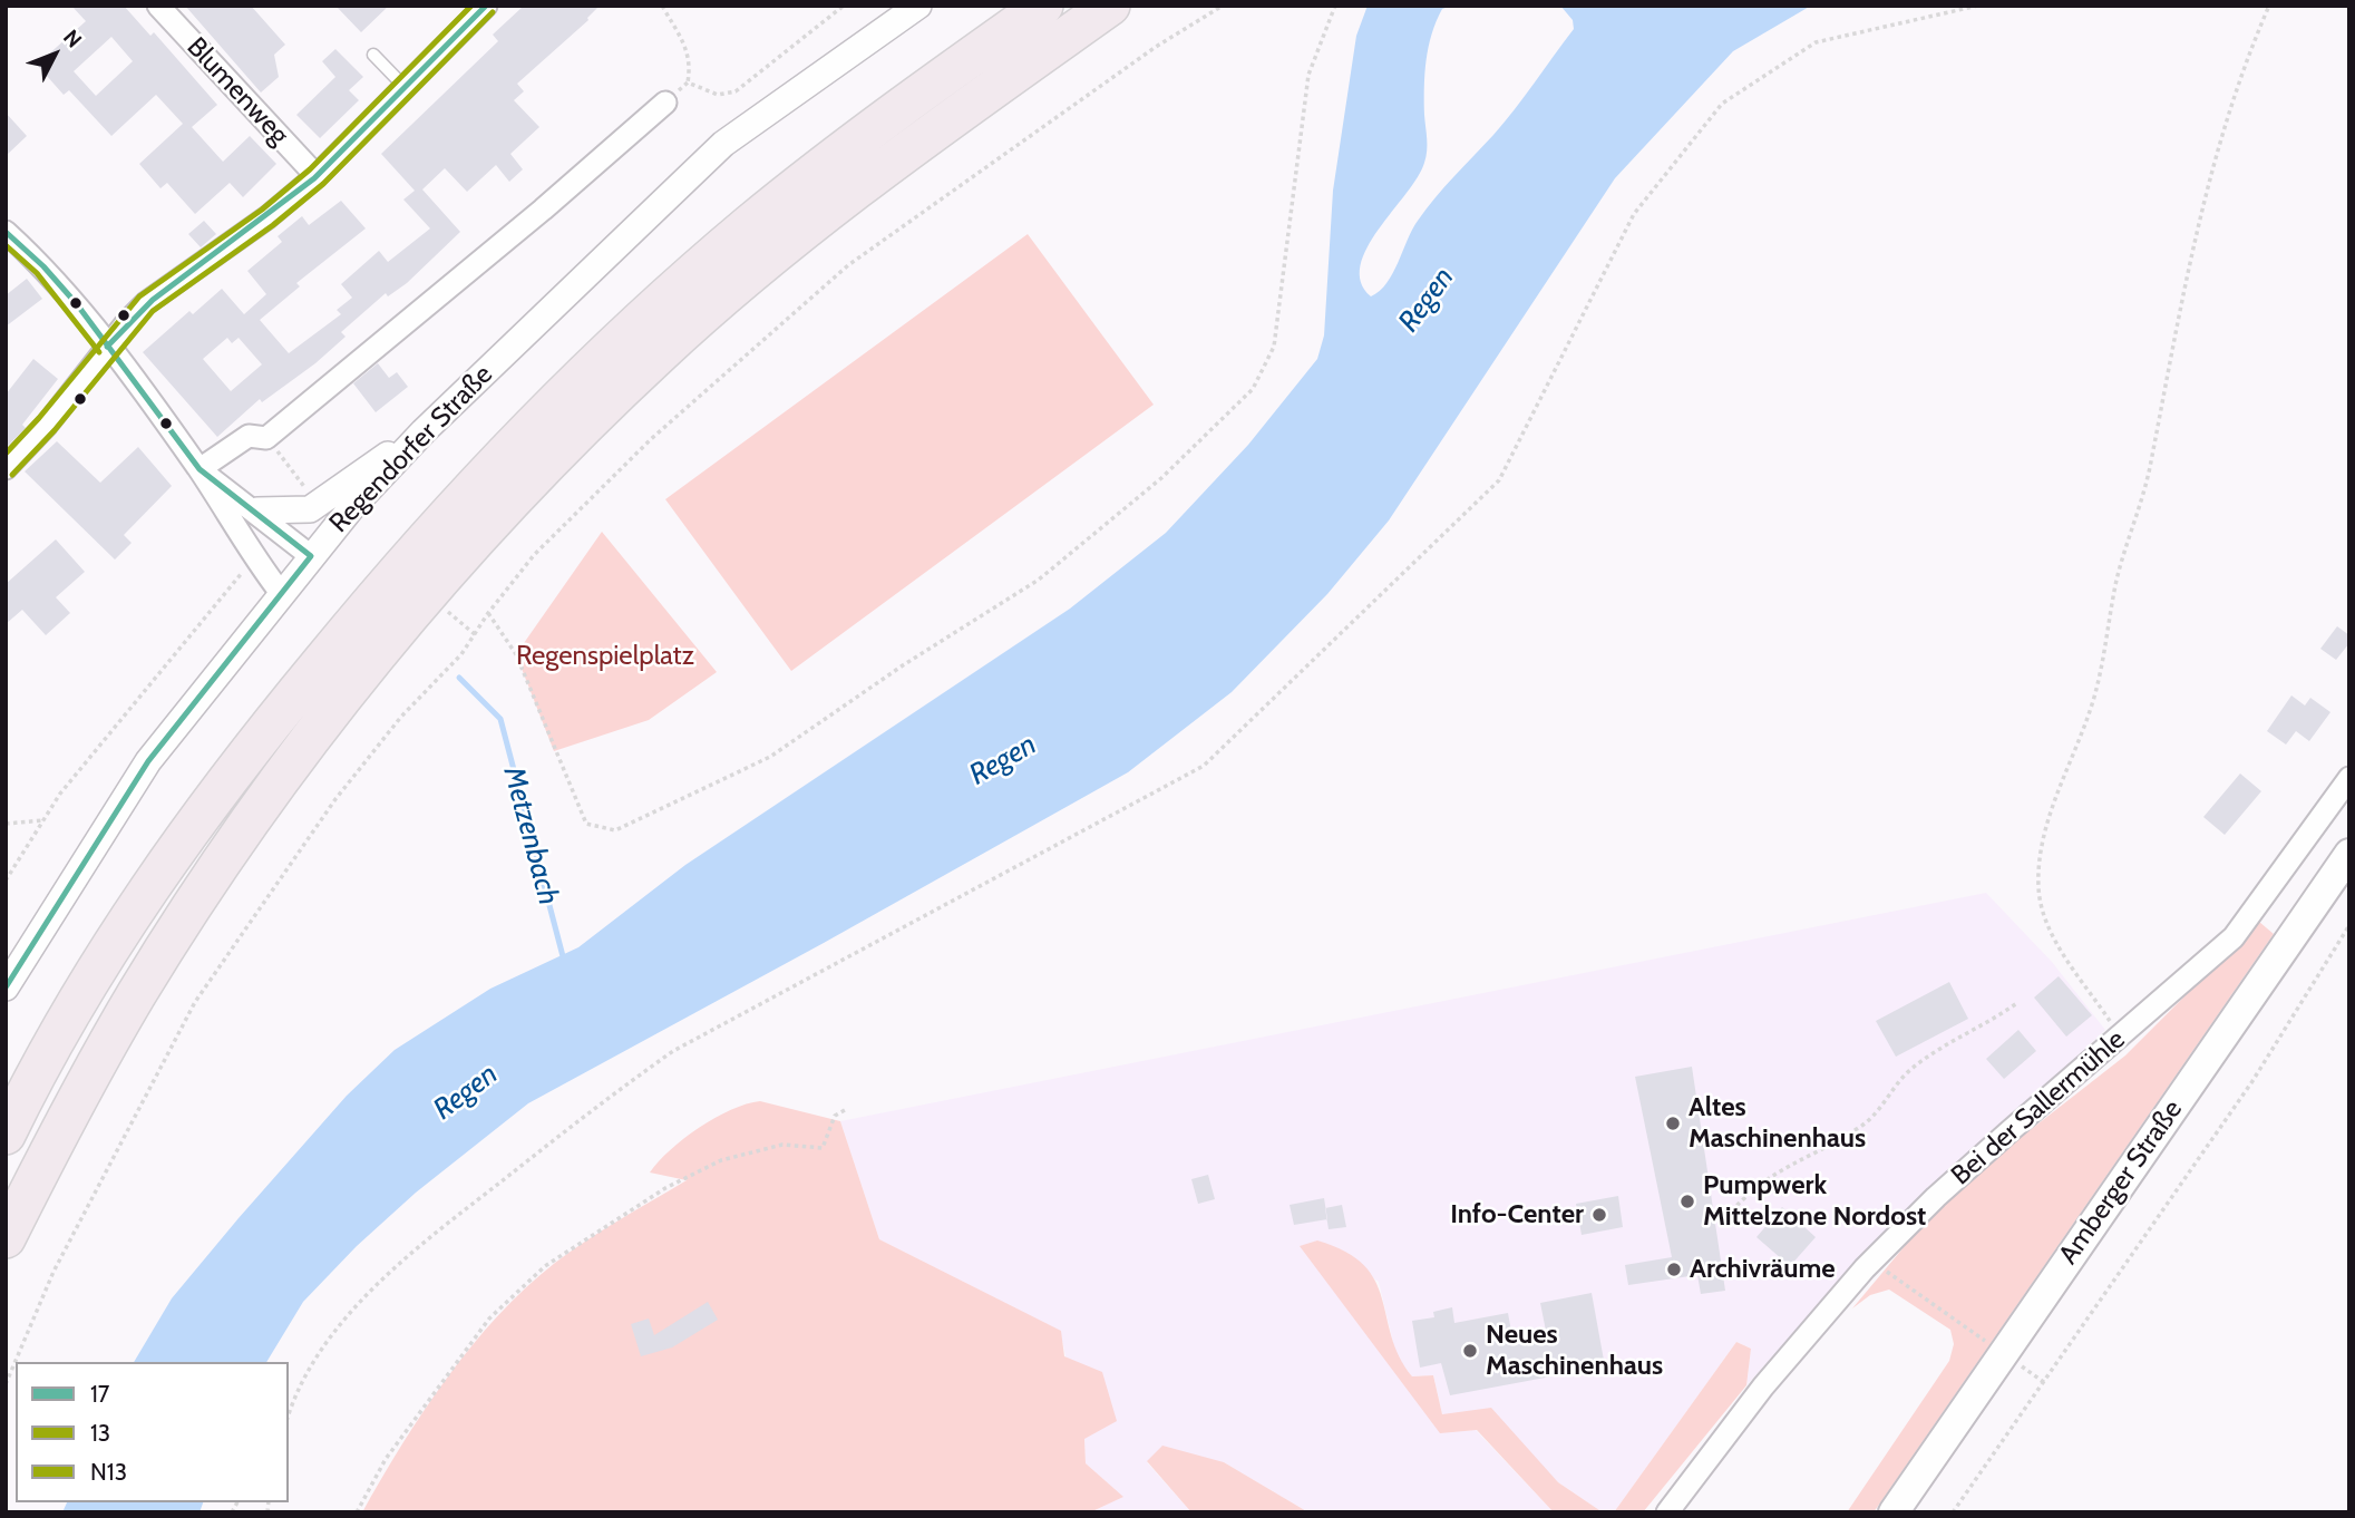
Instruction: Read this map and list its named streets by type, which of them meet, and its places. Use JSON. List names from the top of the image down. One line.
{"streets":{"main road":["Amberger Straße"],"street":["Blumenweg","Regendorfer Straße","Bei der Sallermühle"]},"water":["Regen","Metzenbach"],"parks":["Regenspielplatz"],"places":["Altes Maschinenhaus","Pumpwerk Mittelzone Nordost","Info-Center","Archivräume","Neues Maschinenhaus"],"lines":["transit line 17","transit line N13","transit line 13"],"legend":["17","13","N13"],"north":"top right"}
